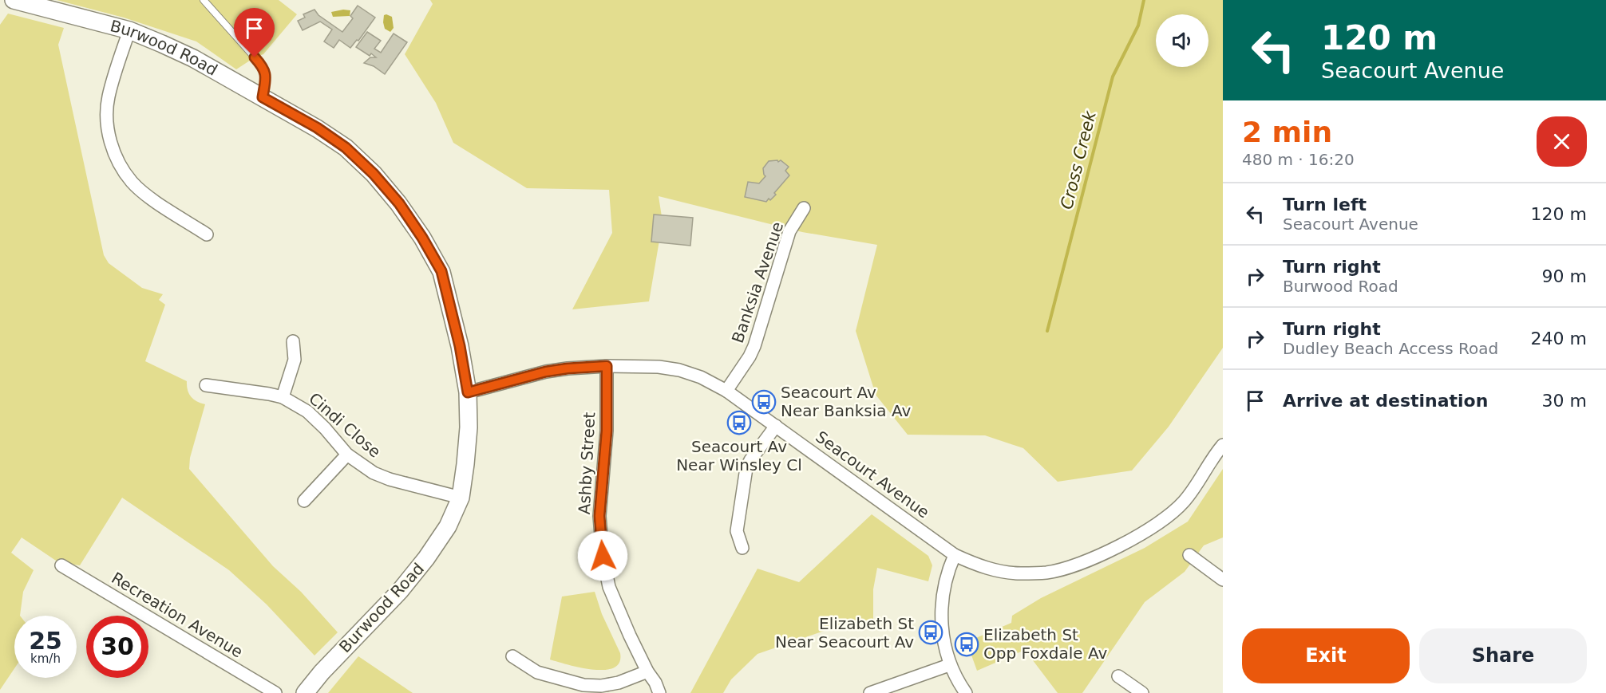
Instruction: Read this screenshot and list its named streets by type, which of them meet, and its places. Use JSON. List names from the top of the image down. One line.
{"streets":{"main road":["Burwood Road"],"street":["Banksia Avenue","Cindi Close","Ashby Street","Seacourt Avenue","Recreation Avenue"]},"crossings":[["Burwood Road","Cindi Close"],["Burwood Road","Seacourt Avenue"],["Banksia Avenue","Seacourt Avenue"],["Ashby Street","Seacourt Avenue"]],"water":["Cross Creek"],"places":{"bus stop":["Seacourt Av Near Banksia Av","Seacourt Av Near Winsley Cl","Elizabeth St Near Seacourt Av","Elizabeth St Opp Foxdale Av"]},"page":{"turn":["120 m","Seacourt Avenue"],"heading":["2 min","480 m · 16:20"],"list":[{"name":"Turn left","note":"Seacourt Avenue","value":"120 m"},{"name":"Turn right","note":"Burwood Road","value":"90 m"},{"name":"Turn right","note":"Dudley Beach Access Road","value":"240 m"},{"name":"Arrive at destination","value":"30 m"}],"speed":"25 km/h","limit":"30","buttons":["Exit","Share"]}}
